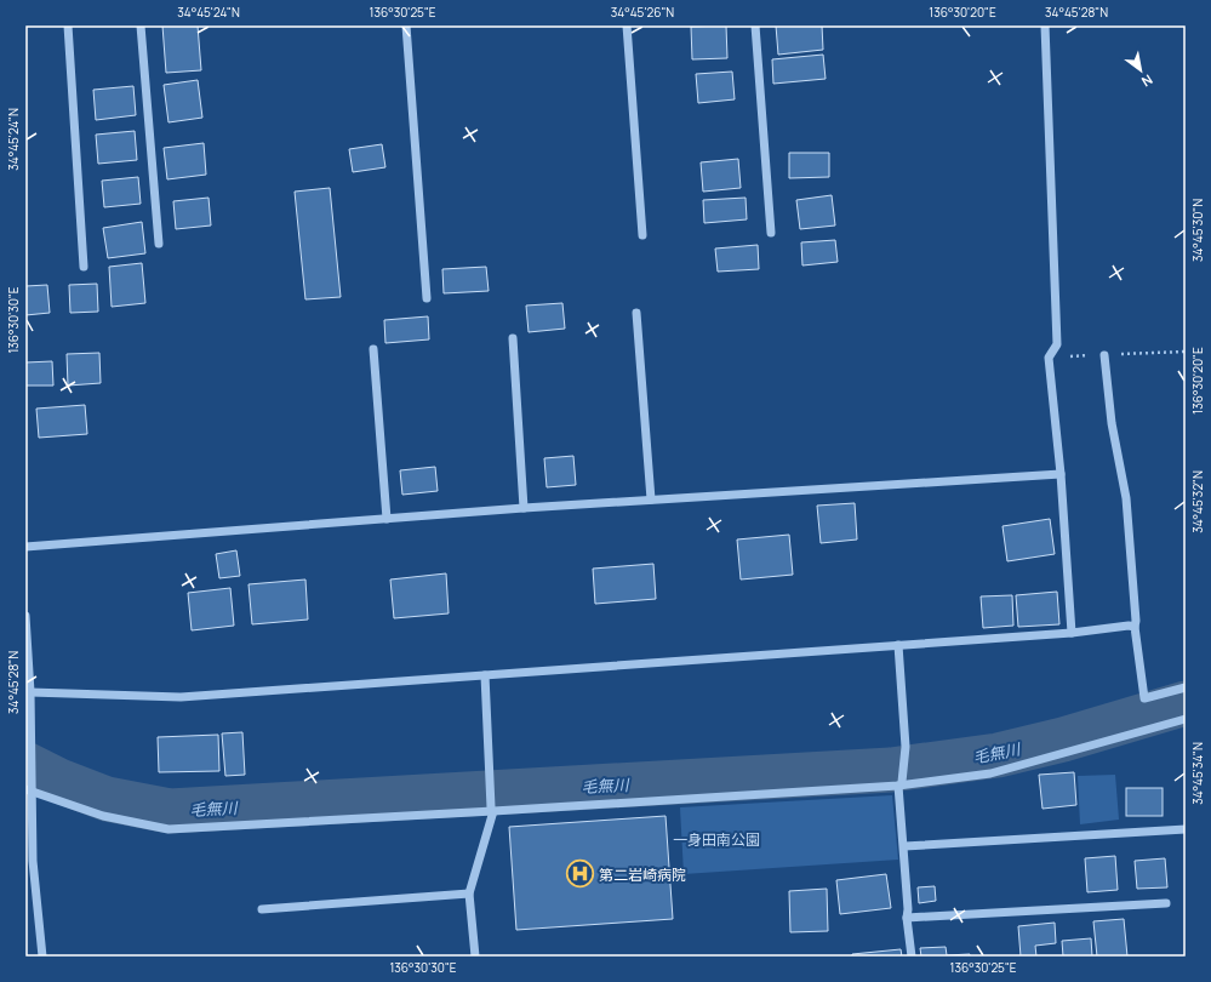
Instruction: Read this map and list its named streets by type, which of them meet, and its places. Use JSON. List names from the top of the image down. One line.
{"water":["毛無川"],"parks":["一身田南公園"],"places":{"hospital":["第二岩崎病院"]},"north":"bottom right","coordinates":["34°45'24\"N","136°30'25\"E","34°45'26\"N","136°30'20\"E","34°45'28\"N","34°45'30\"N","136°30'30\"E","34°45'32\"N","34°45'34\"N"]}
